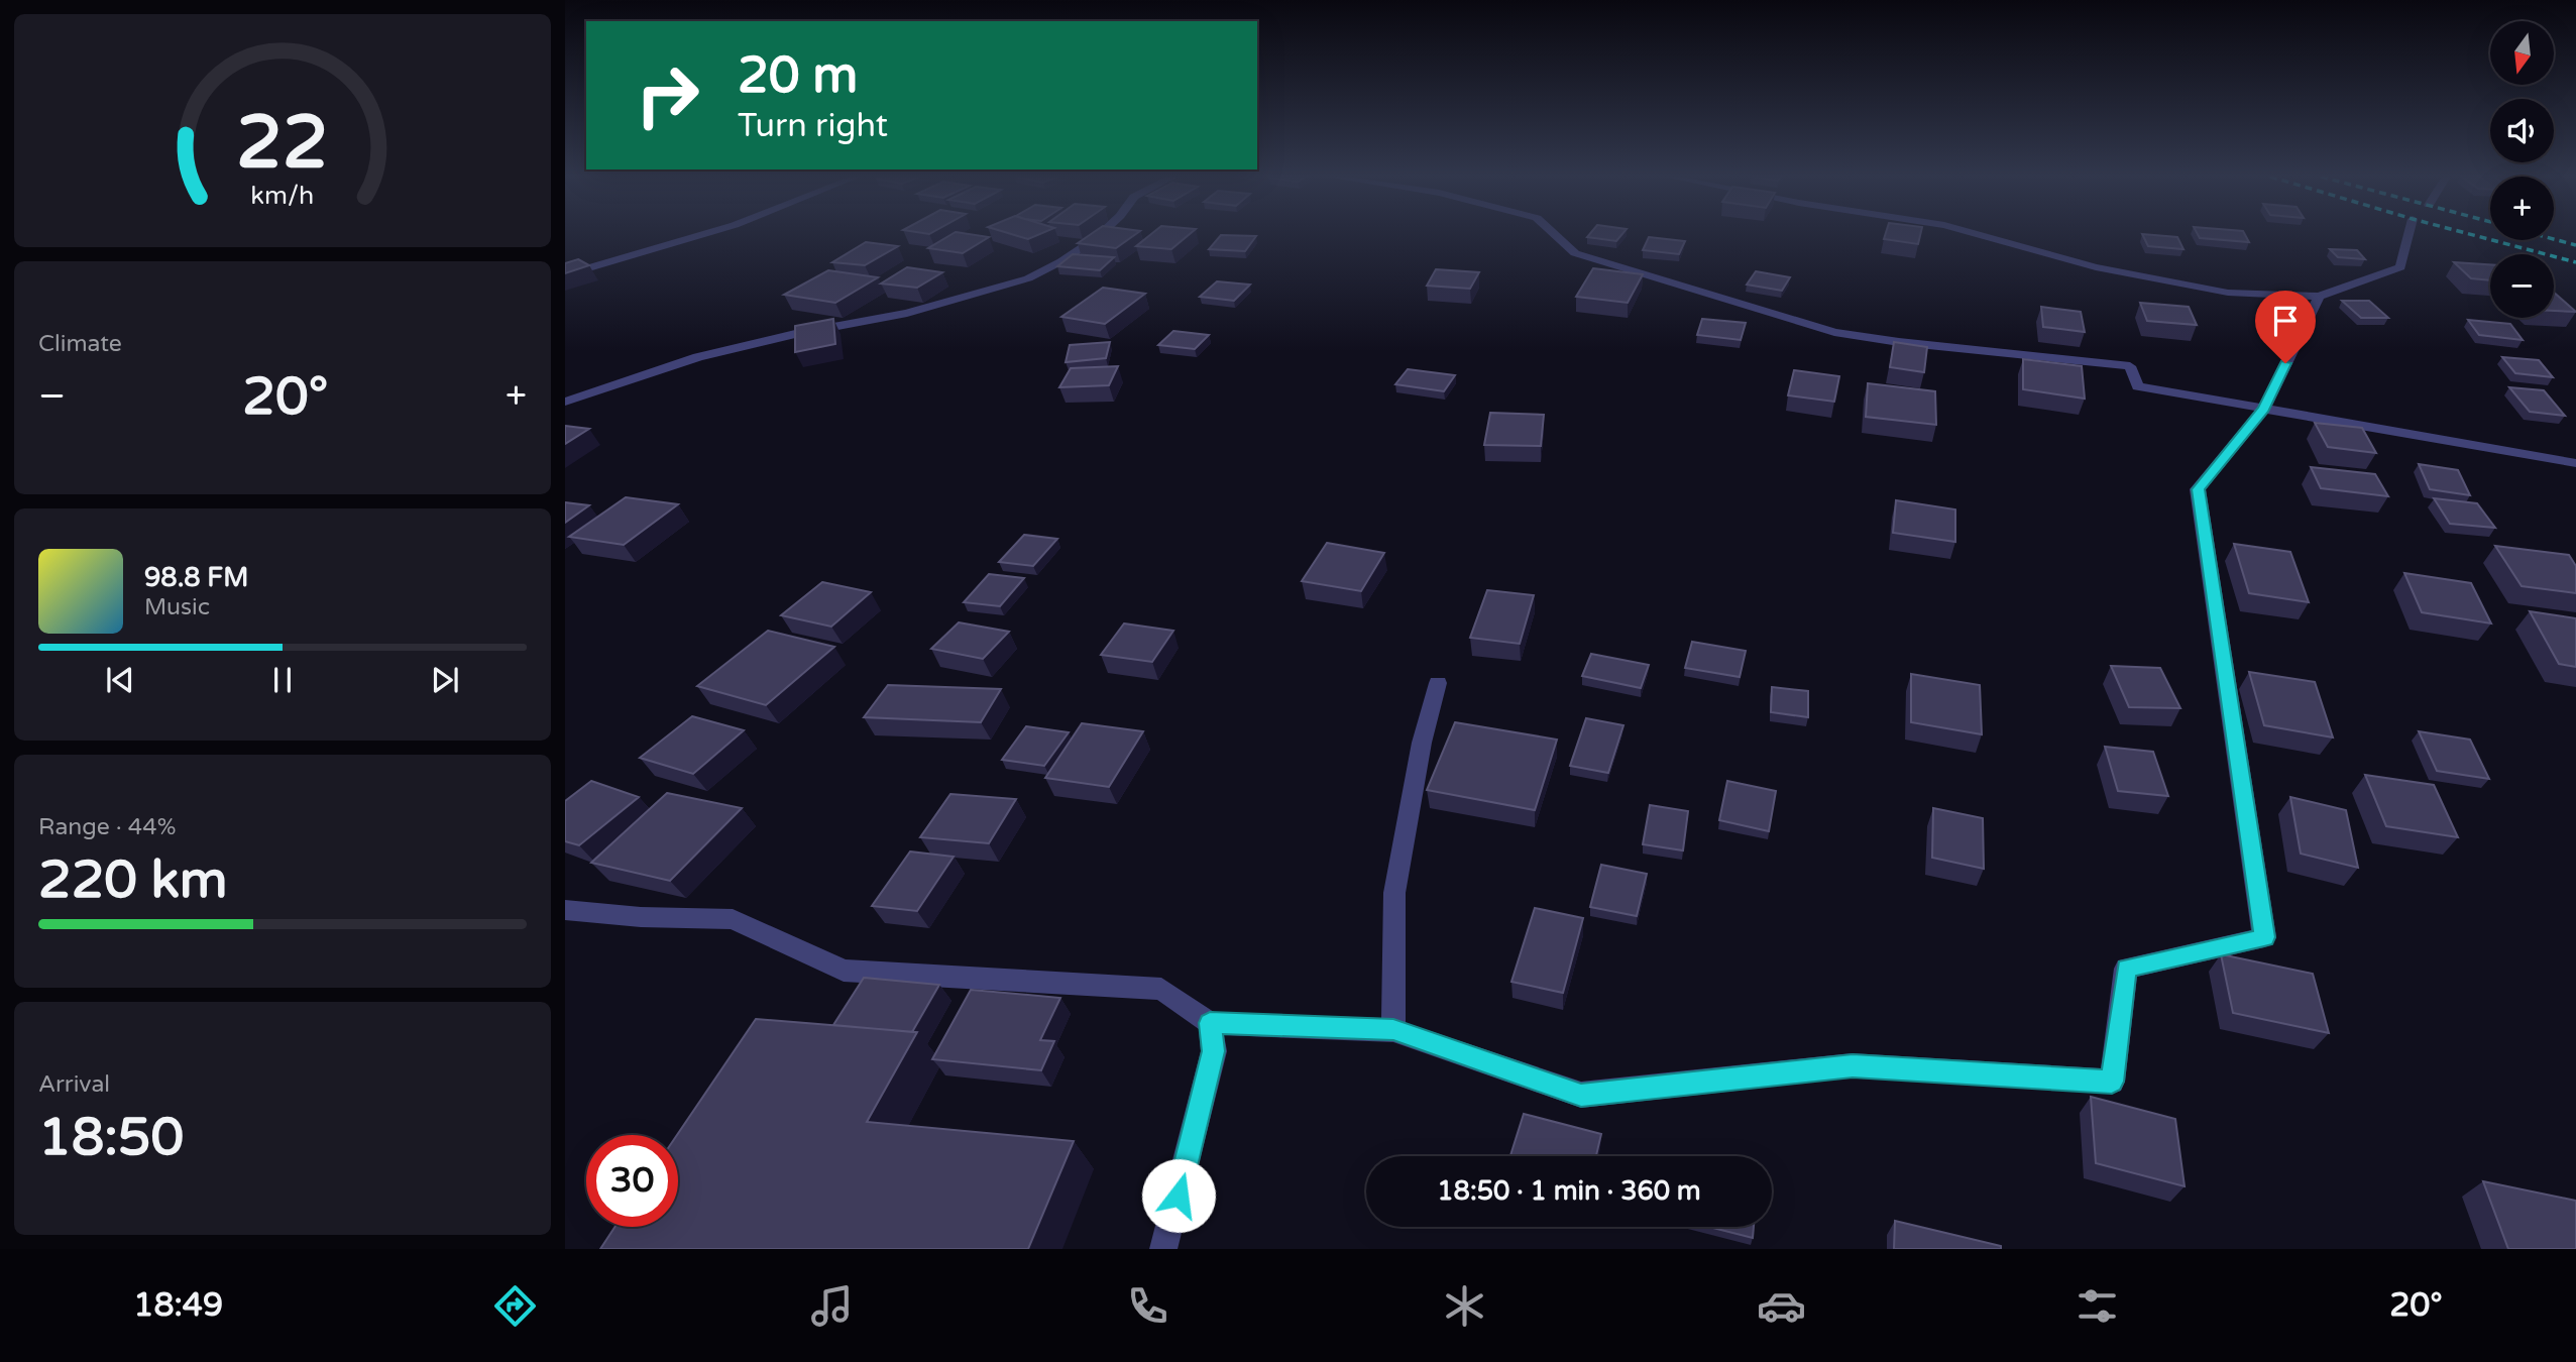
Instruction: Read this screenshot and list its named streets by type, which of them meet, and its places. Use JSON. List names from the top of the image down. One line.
{"north":"bottom","page":{"map_buttons":["+","−"],"turn":["20 m","Turn right"],"tile":["Climate",["Range · 44%","220 km"],["Arrival","18:50"]],"heat":["−","20°","+"],"song":["98.8 FM","Music"],"limit":"30","trip":"18:50 · 1 min · 360 m","tabs":["18:49","20°"],"gauge":["22","km/h"]}}
